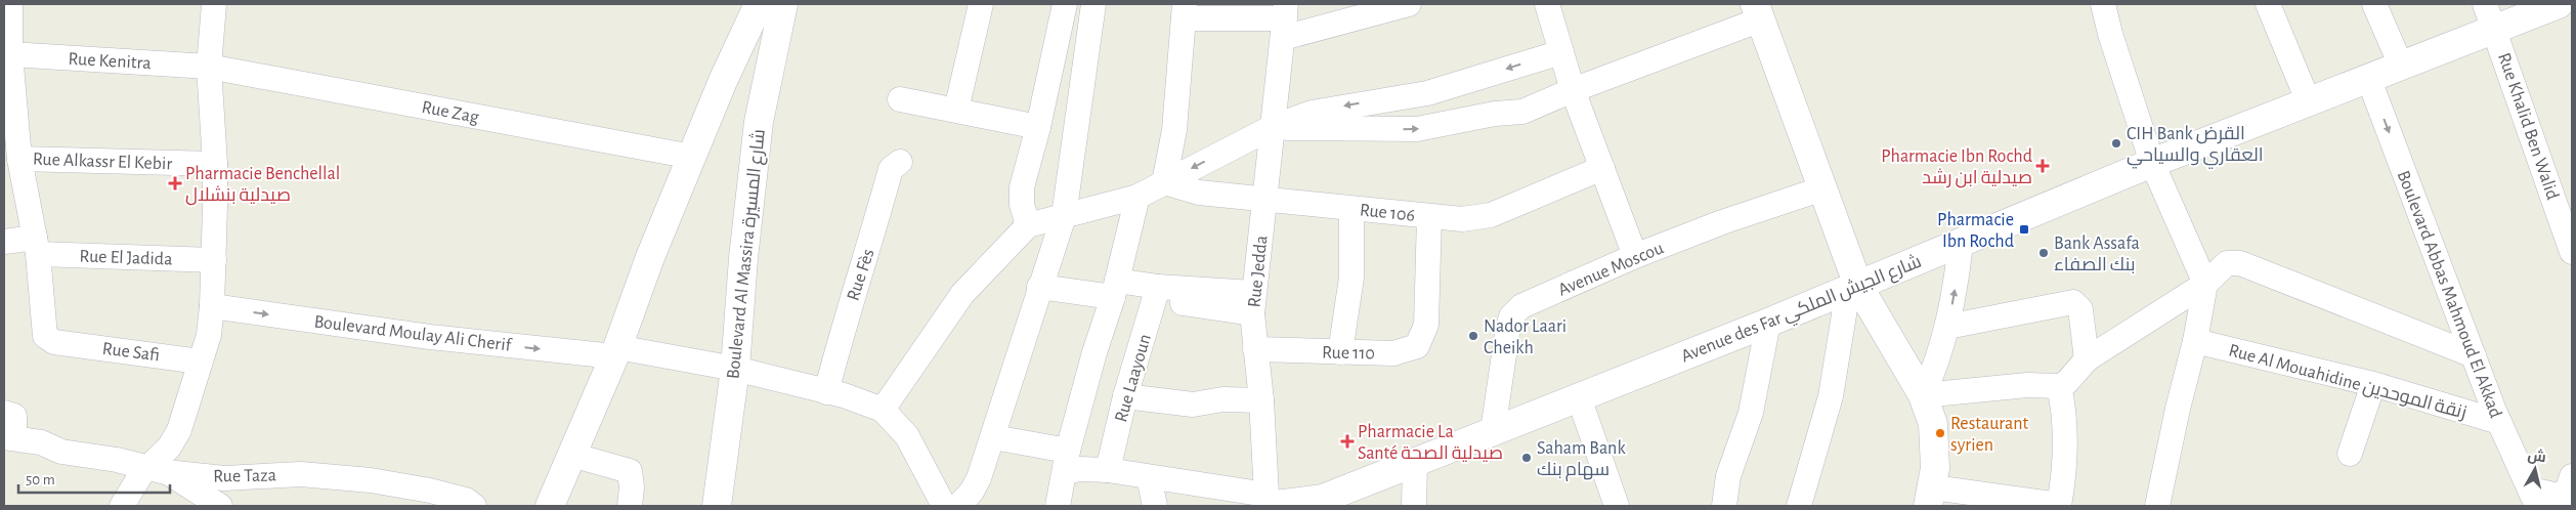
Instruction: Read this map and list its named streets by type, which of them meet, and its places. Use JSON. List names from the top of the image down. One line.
{"streets":{"main road":["Boulevard Al Massira شارع المسيرة","Avenue des Far شارع الجيش الملكي"],"street":["Rue Kenitra","Rue Zag","Rue Khalid Ben Walid","Rue Alkassr El Kebir","Rue 106","Rue El Jadida","Avenue Moscou","Rue Jedda","Rue Fès","Boulevard Abbas Mahmoud El Akkad","Boulevard Moulay Ali Cherif","Rue Safi","Rue 110","Rue Laayoun","Rue Al Mouahidine زنقة الموحدين","Rue Taza"]},"crossings":[["Rue Kenitra","Rue Zag"],["Rue Khalid Ben Walid","Avenue des Far شارع الجيش الملكي"],["Rue 106","Rue Jedda"],["Rue 106","Rue 110"],["Boulevard Al Massira شارع المسيرة","Boulevard Moulay Ali Cherif"],["Rue El Jadida","Rue Safi"],["Avenue Moscou","Avenue des Far شارع الجيش الملكي"],["Rue Jedda","Avenue des Far شارع الجيش الملكي"],["Rue Jedda","Rue 110"],["Rue Fès","Boulevard Moulay Ali Cherif"],["Boulevard Abbas Mahmoud El Akkad","Avenue des Far شارع الجيش الملكي"],["Boulevard Abbas Mahmoud El Akkad","Rue Al Mouahidine زنقة الموحدين"]],"one_way":["Boulevard Abbas Mahmoud El Akkad","Boulevard Moulay Ali Cherif"],"places":{"other":["CIH Bank القرض العقاري والسياحي","Bank Assafa بنك الصفاء","Nador Laari Cheikh","Restaurant syrien","Saham Bank سهام بنك"],"health":["Pharmacie Ibn Rochd صيدلية ابن رشد","Pharmacie Benchellal صيدلية بنشلال","Pharmacie La Santé صيدلية الصحة"],"transit":["Pharmacie Ibn Rochd"]},"scale_bar":"50 m","north":"top"}
